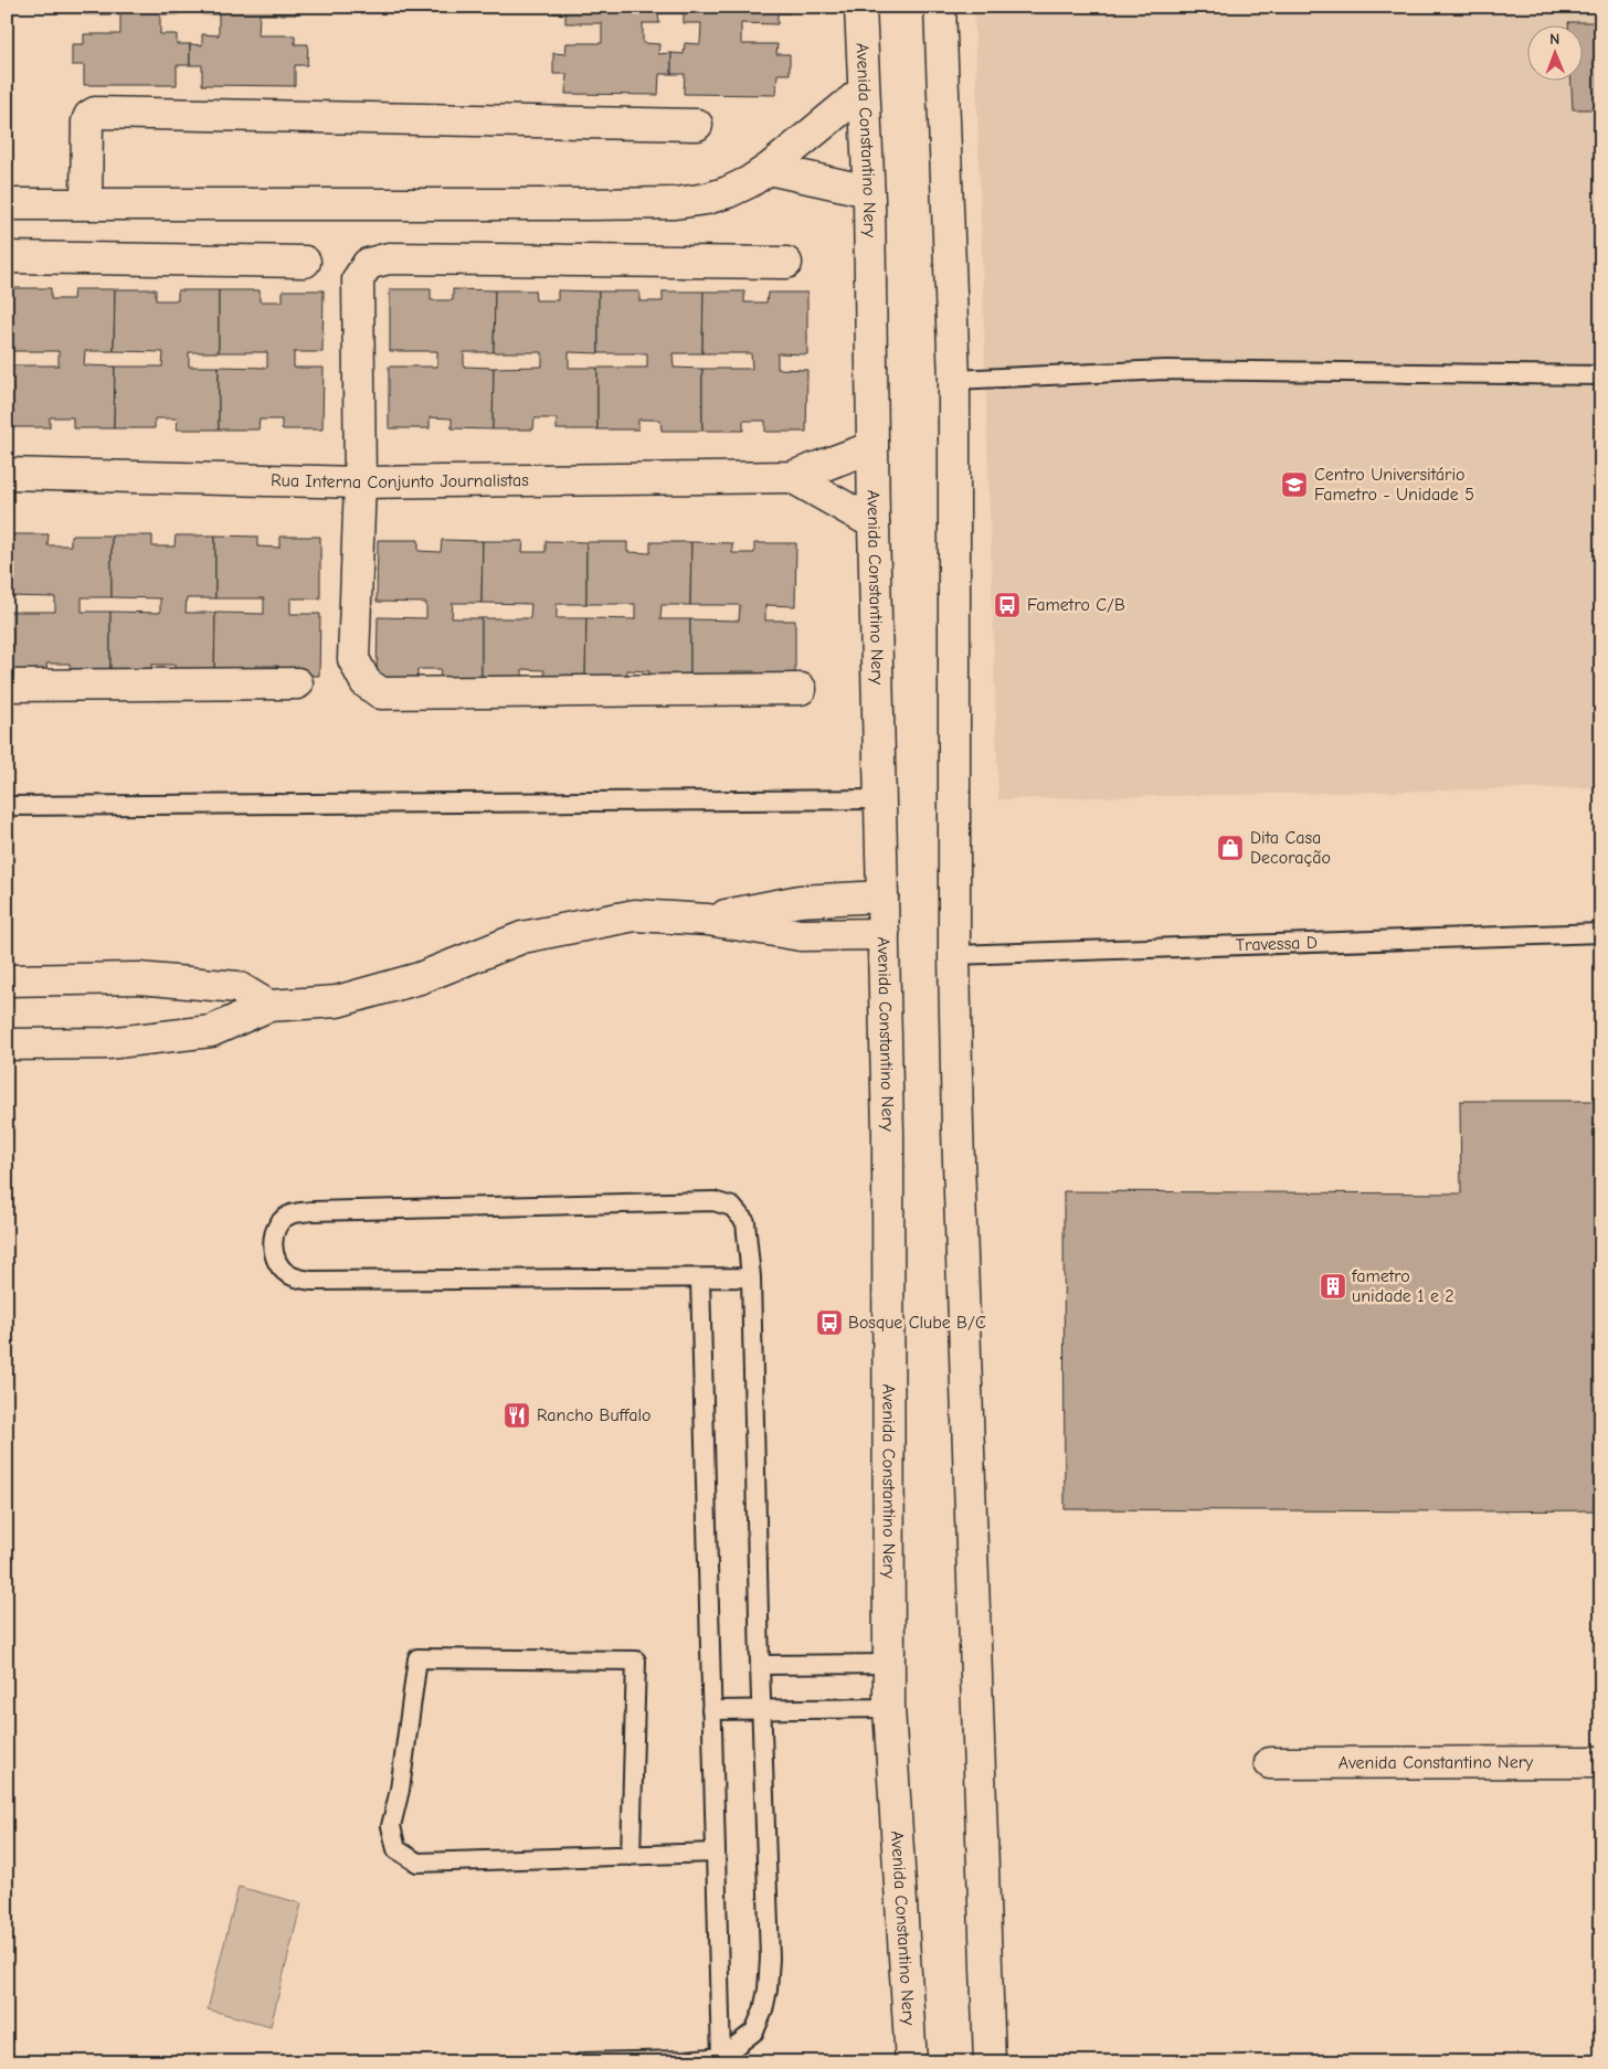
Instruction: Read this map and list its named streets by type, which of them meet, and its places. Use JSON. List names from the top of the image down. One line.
{"streets":{"main road":["Avenida Constantino Nery","Rua Interna Conjunto Journalistas"],"lane":["Travessa D"]},"crossings":[["Avenida Constantino Nery","Rua Interna Conjunto Journalistas"]],"places":{"school or university":["Centro Universitário Fametro - Unidade 5"],"bus stop":["Fametro C/B","Bosque Clube B/C"],"shop":["Dita Casa Decoração"],"building":["fametro unidade 1 e 2"],"restaurant":["Rancho Buffalo"]},"north":"top"}
